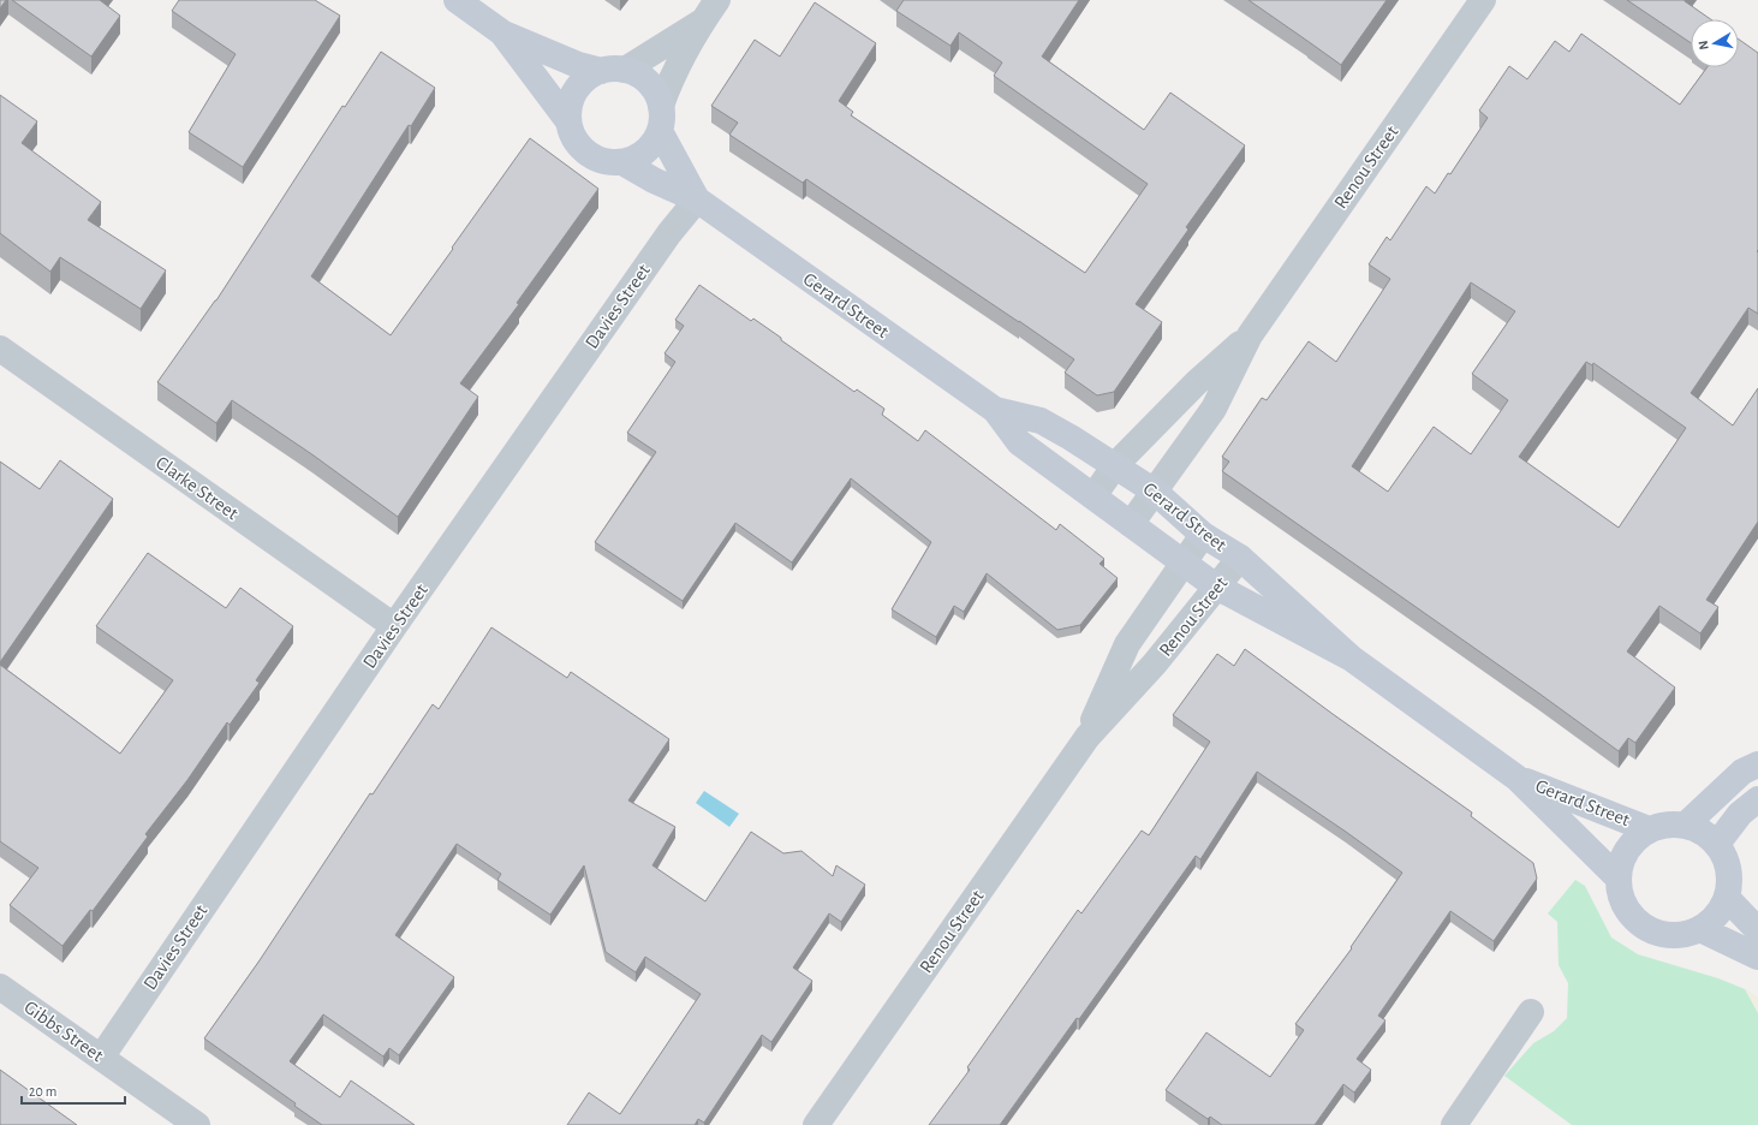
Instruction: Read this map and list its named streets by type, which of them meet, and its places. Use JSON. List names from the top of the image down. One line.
{"streets":{"street":["Renou Street","Gerard Street","Davies Street","Clarke Street","Gibbs Street"]},"crossings":[["Renou Street","Gerard Street"],["Gerard Street","Davies Street"],["Davies Street","Clarke Street"],["Davies Street","Gibbs Street"]],"scale_bar":"20 m","north":"left"}
